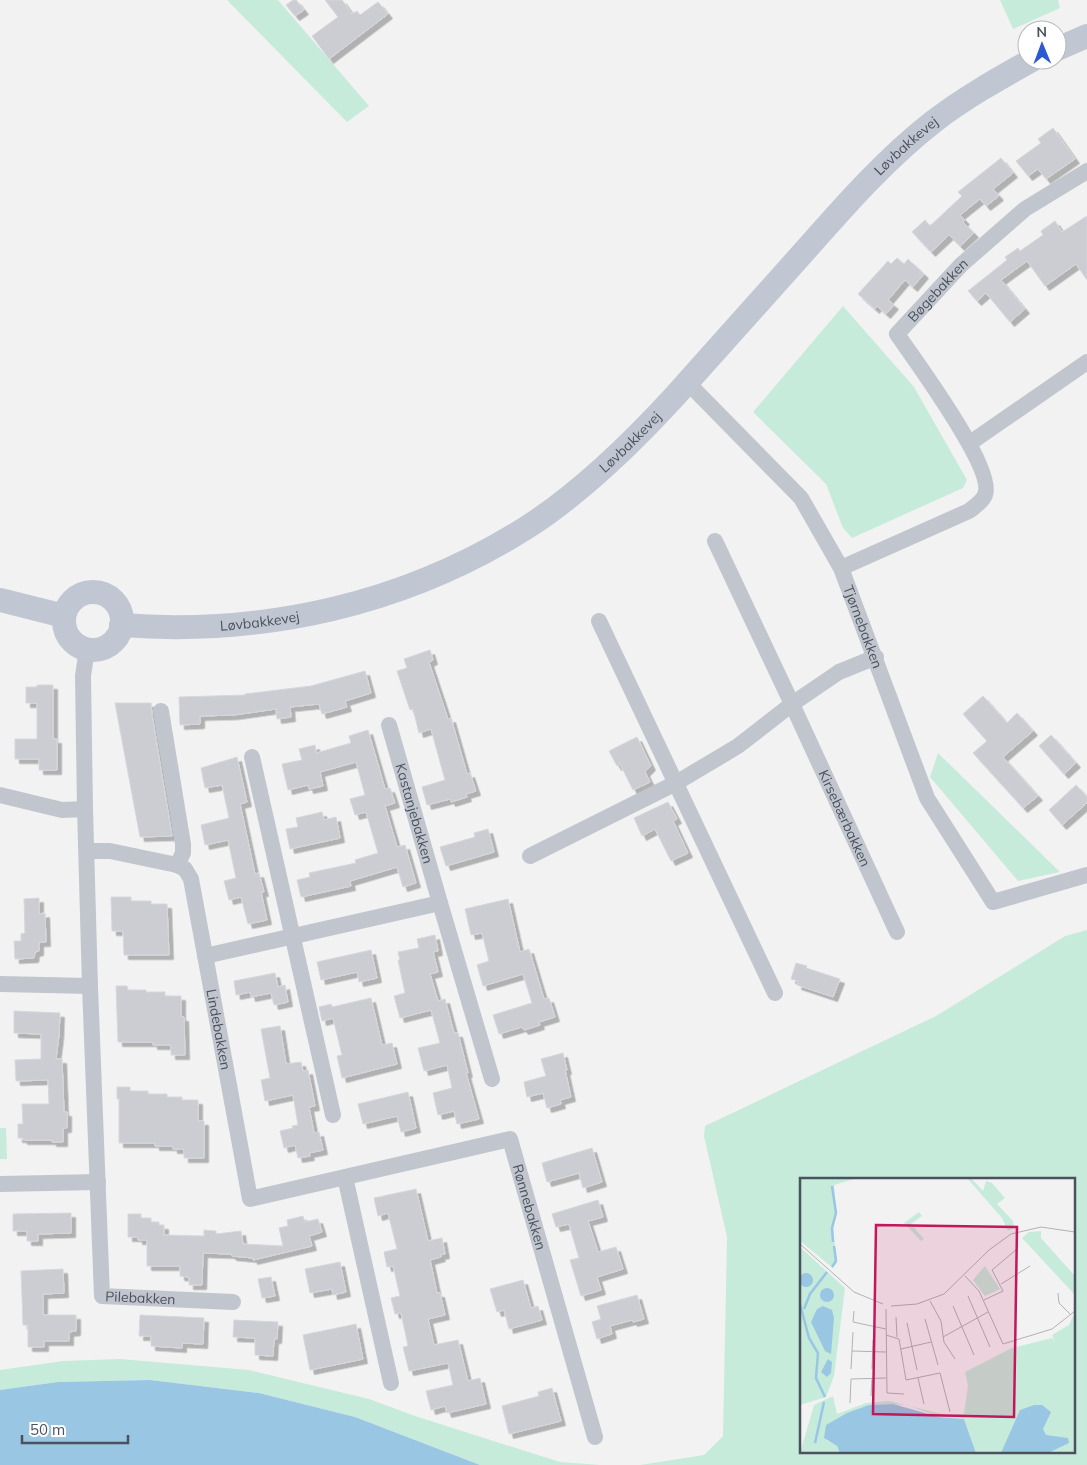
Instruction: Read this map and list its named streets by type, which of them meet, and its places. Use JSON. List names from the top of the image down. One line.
{"streets":{"street":["Løvbakkevej","Bøgebakken","Tjørnebakken","Kastanjebakken","Kirsebærbakken","Lindebakken","Rønnebakken","Pilebakken"]},"crossings":[["Løvbakkevej","Tjørnebakken"],["Bøgebakken","Tjørnebakken"],["Lindebakken","Rønnebakken"]],"scale_bar":"50 m","north":"top"}
